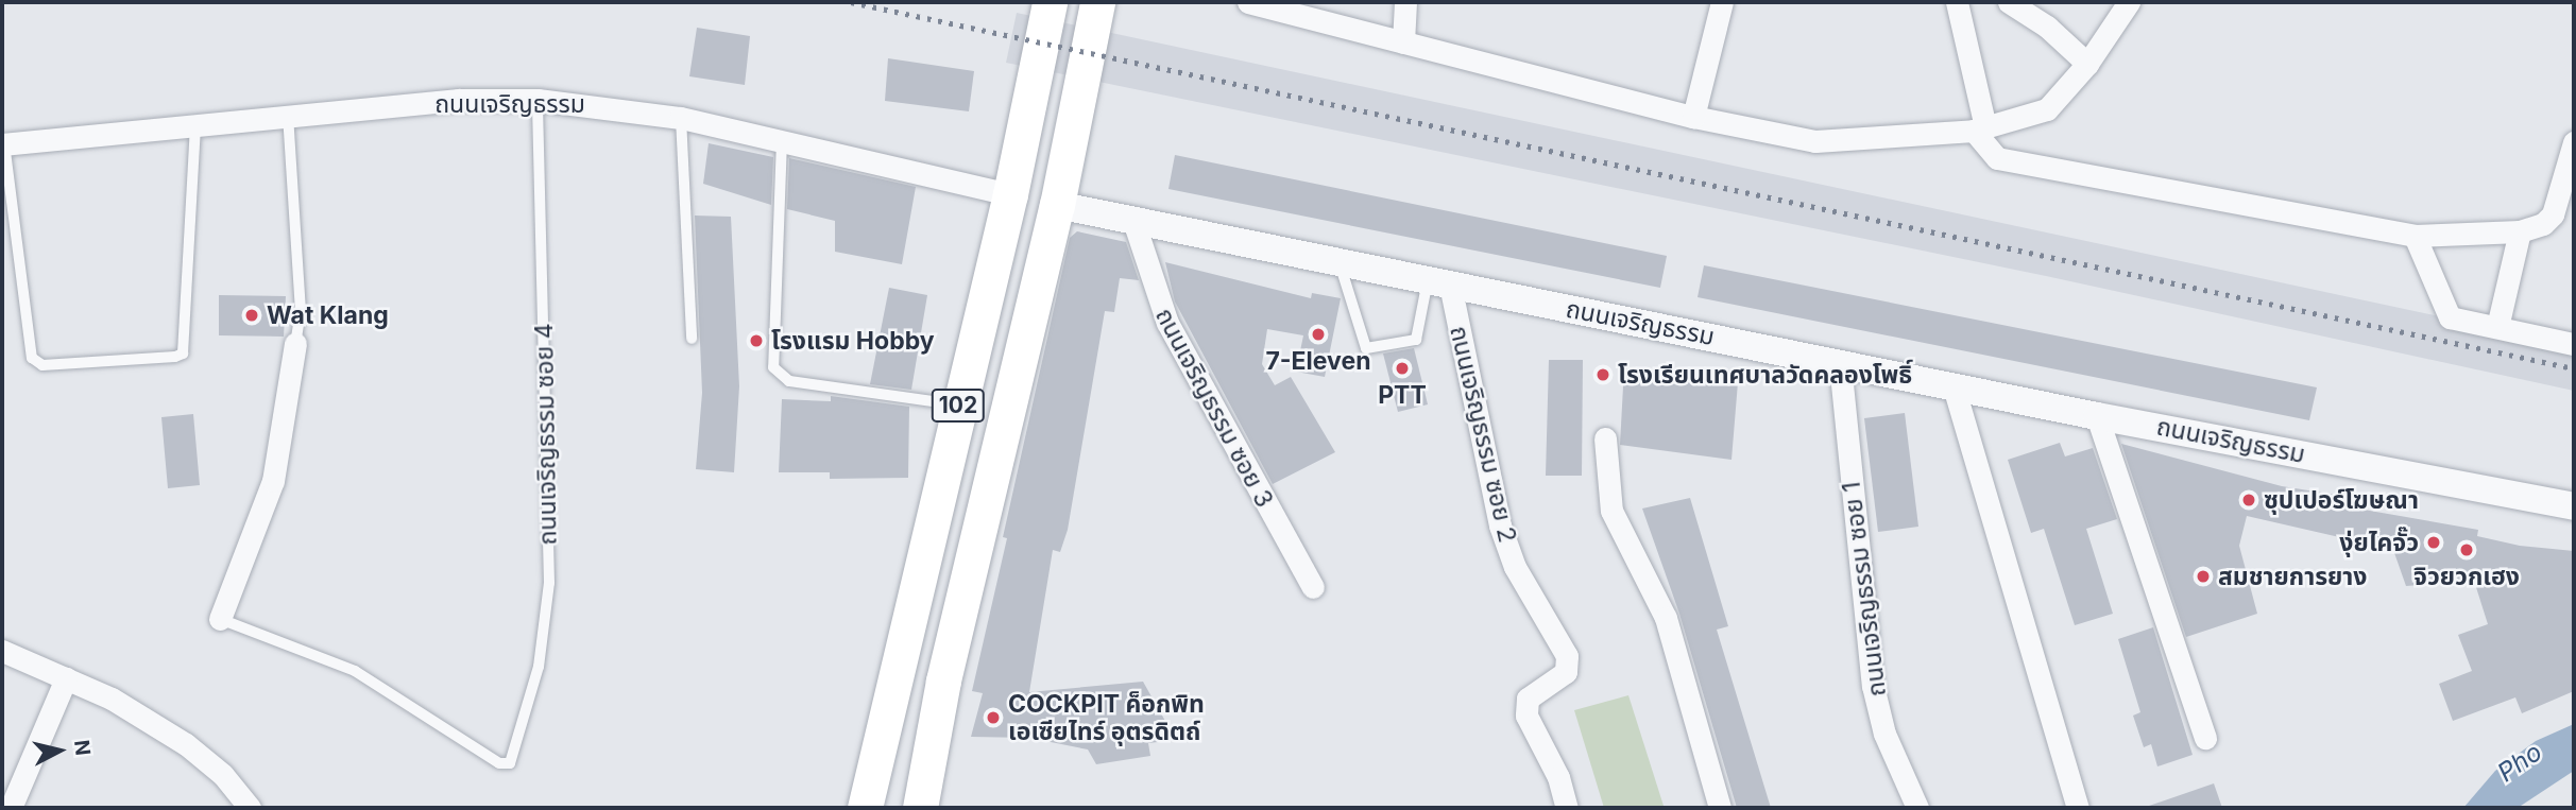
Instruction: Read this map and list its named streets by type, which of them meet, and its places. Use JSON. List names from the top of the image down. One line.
{"streets":{"main road":["102"],"street":["ถนนเจริญธรรม","ถนนเจริญธรรม ซอย 3","ถนนเจริญธรรม ซอย 2","ถนนเจริญธรรม ซอย 1"],"lane":["ถนนเจริญธรรม ซอย 4"]},"crossings":[["ถนนเจริญธรรม","102"],["ถนนเจริญธรรม","ถนนเจริญธรรม ซอย 3"],["ถนนเจริญธรรม","ถนนเจริญธรรม ซอย 4"],["ถนนเจริญธรรม","ถนนเจริญธรรม ซอย 2"],["ถนนเจริญธรรม","ถนนเจริญธรรม ซอย 1"]],"water":["Pho"],"places":["Wat Klang","7-Eleven","โรงแรม Hobby","PTT","โรงเรียนเทศบาลวัดคลองโพธิ์","ซุปเปอร์โฆษณา","งุ่ยไคจั๊ว","จิวยวกเฮง","สมชายการยาง","COCKPIT ค็อกพิท เอเซียไทร์ อุตรดิตถ์"],"north":"right"}
